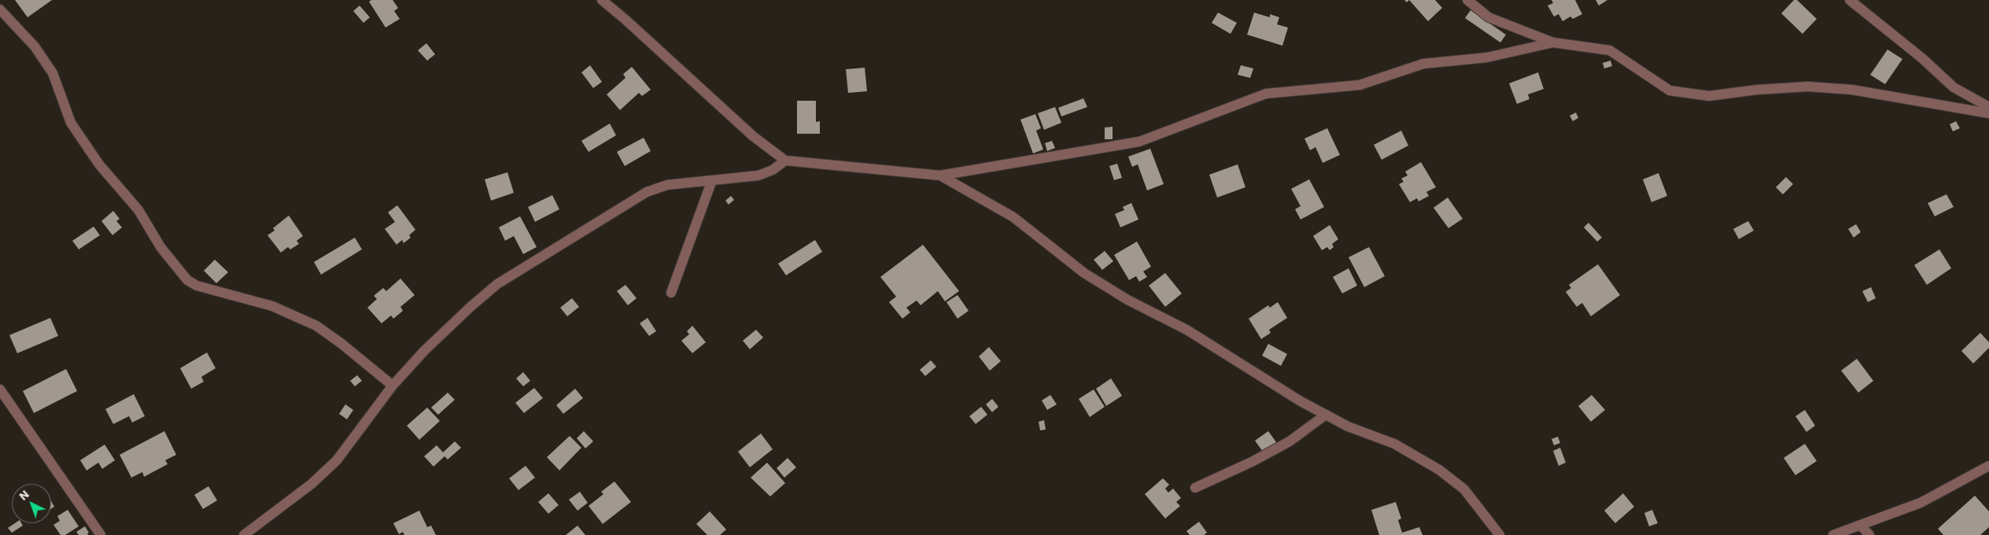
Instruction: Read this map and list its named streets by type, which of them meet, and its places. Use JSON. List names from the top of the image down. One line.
{"north":"top left"}
